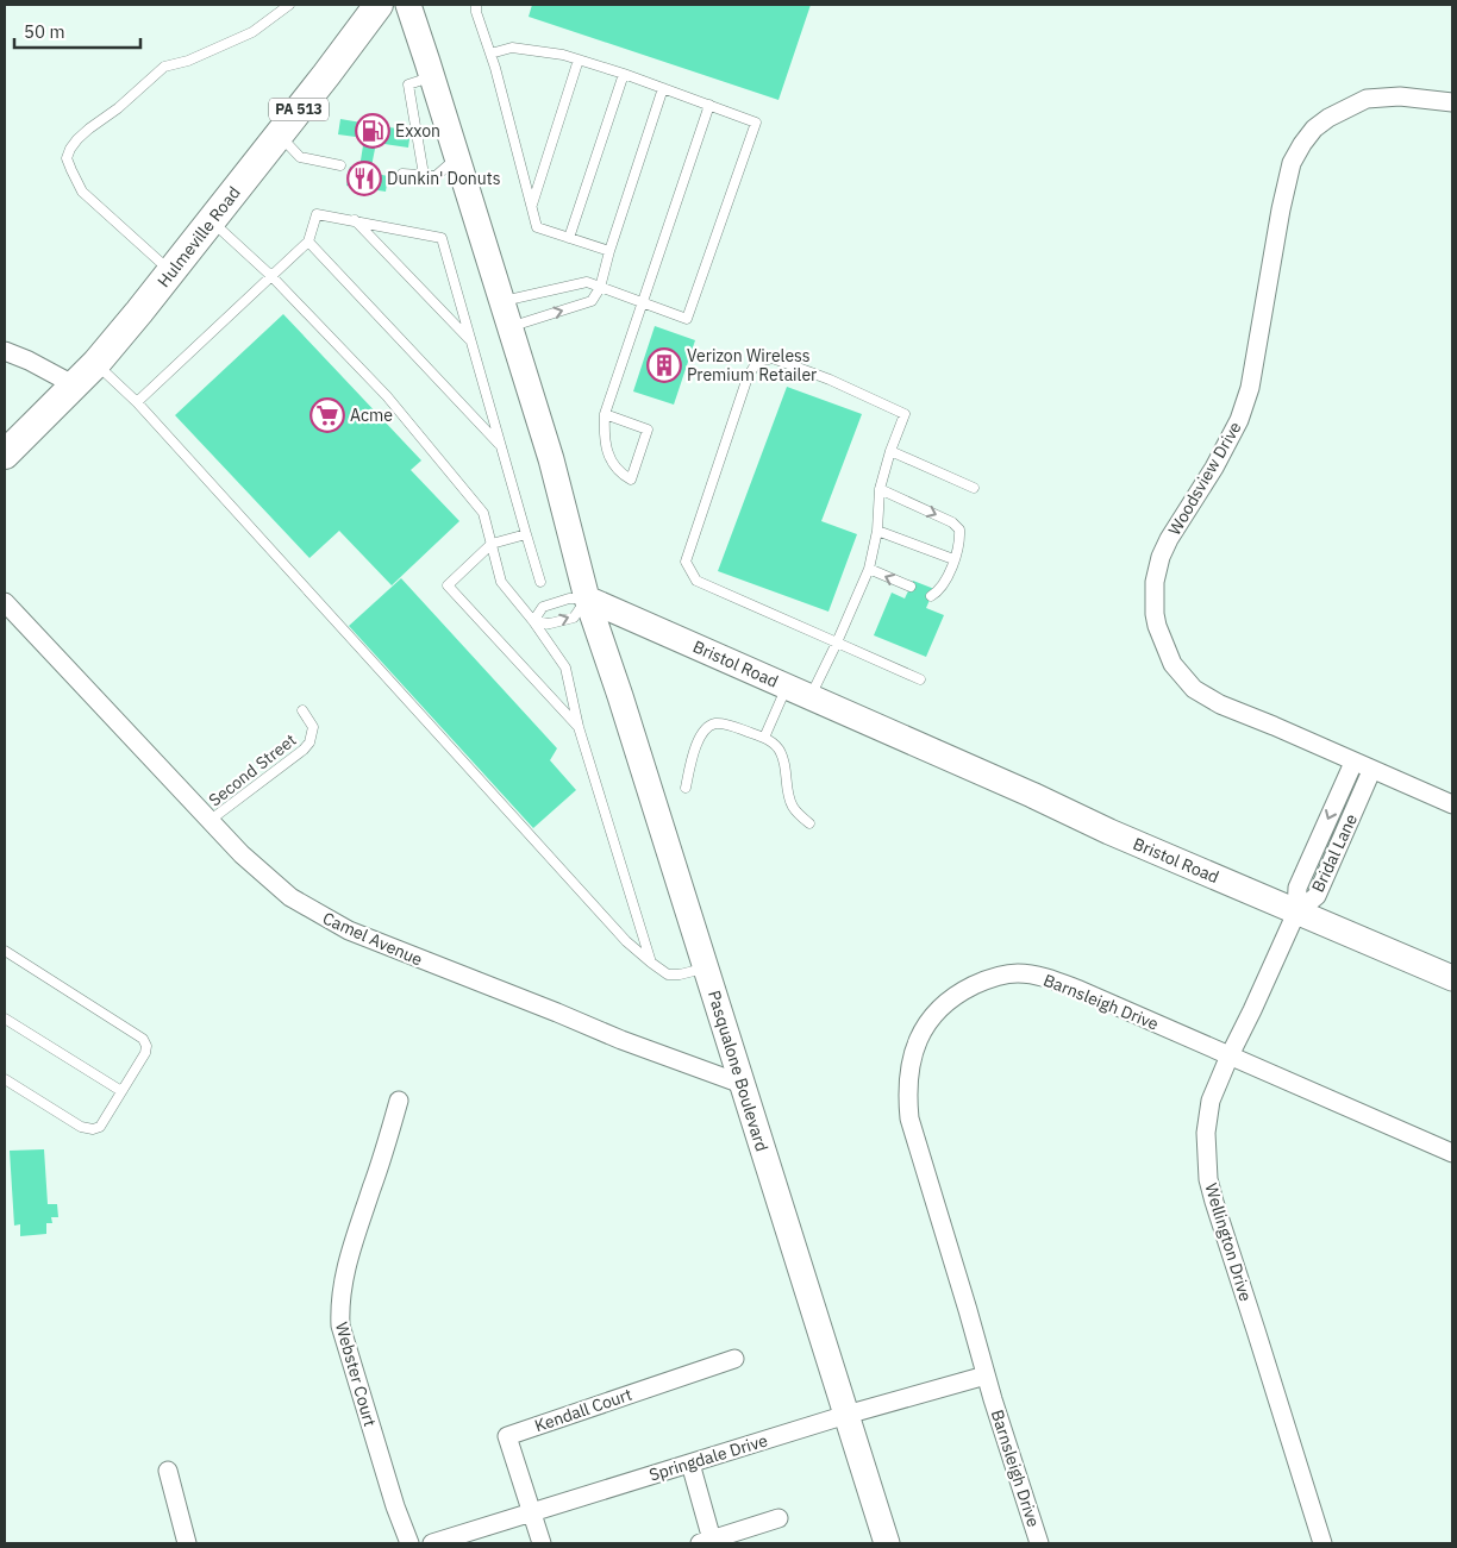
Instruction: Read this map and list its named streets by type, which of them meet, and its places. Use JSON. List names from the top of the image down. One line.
{"streets":{"main road":["PA 513","Hulmeville Road","Bristol Road","Pasqualone Boulevard"],"street":["Woodsview Drive","Bridal Lane","Camel Avenue","Barnsleigh Drive","Wellington Drive","Webster Court","Kendall Court","Springdale Drive"],"lane":["Second Street"]},"crossings":[["Woodsview Drive","Bridal Lane"],["Bristol Road","Bridal Lane"],["Bristol Road","Pasqualone Boulevard"],["Bristol Road","Wellington Drive"],["Second Street","Camel Avenue"],["Bridal Lane","Wellington Drive"],["Camel Avenue","Pasqualone Boulevard"],["Barnsleigh Drive","Wellington Drive"],["Barnsleigh Drive","Springdale Drive"],["Pasqualone Boulevard","Springdale Drive"],["Kendall Court","Springdale Drive"]],"places":{"fuel station":["Exxon"],"restaurant":["Dunkin' Donuts"],"building":["Verizon Wireless Premium Retailer"],"supermarket":["Acme"]},"scale_bar":"50 m"}
